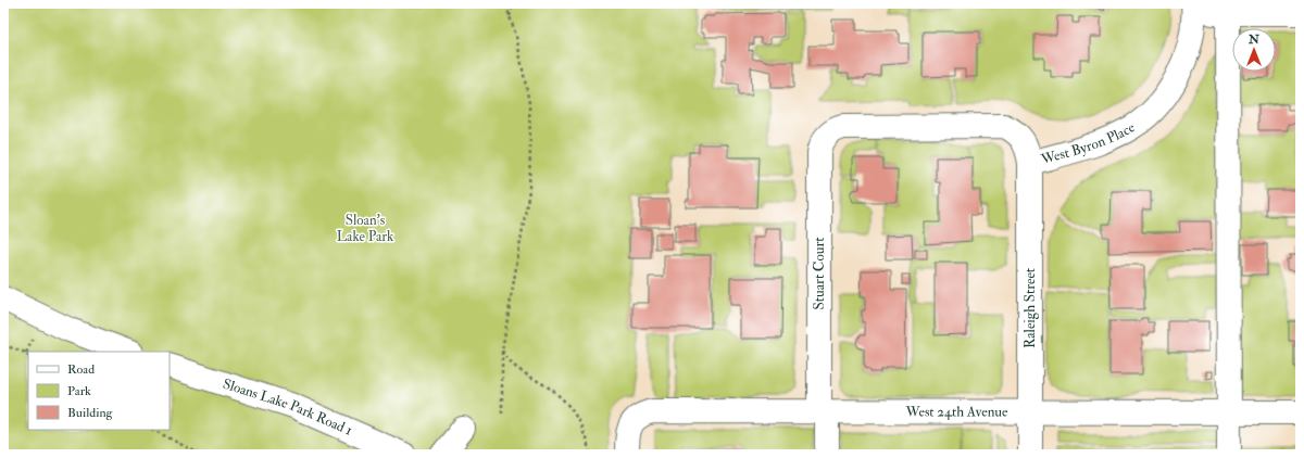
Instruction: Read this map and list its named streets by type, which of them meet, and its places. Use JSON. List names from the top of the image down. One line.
{"streets":{"street":["West Byron Place","Stuart Court","Raleigh Street","Sloans Lake Park Road 1","West 24th Avenue"]},"crossings":[["West Byron Place","Stuart Court"],["West Byron Place","Raleigh Street"],["Stuart Court","West 24th Avenue"],["Raleigh Street","West 24th Avenue"]],"parks":["Sloan's Lake Park"],"legend":["Road","Park","Building"],"north":"top"}
